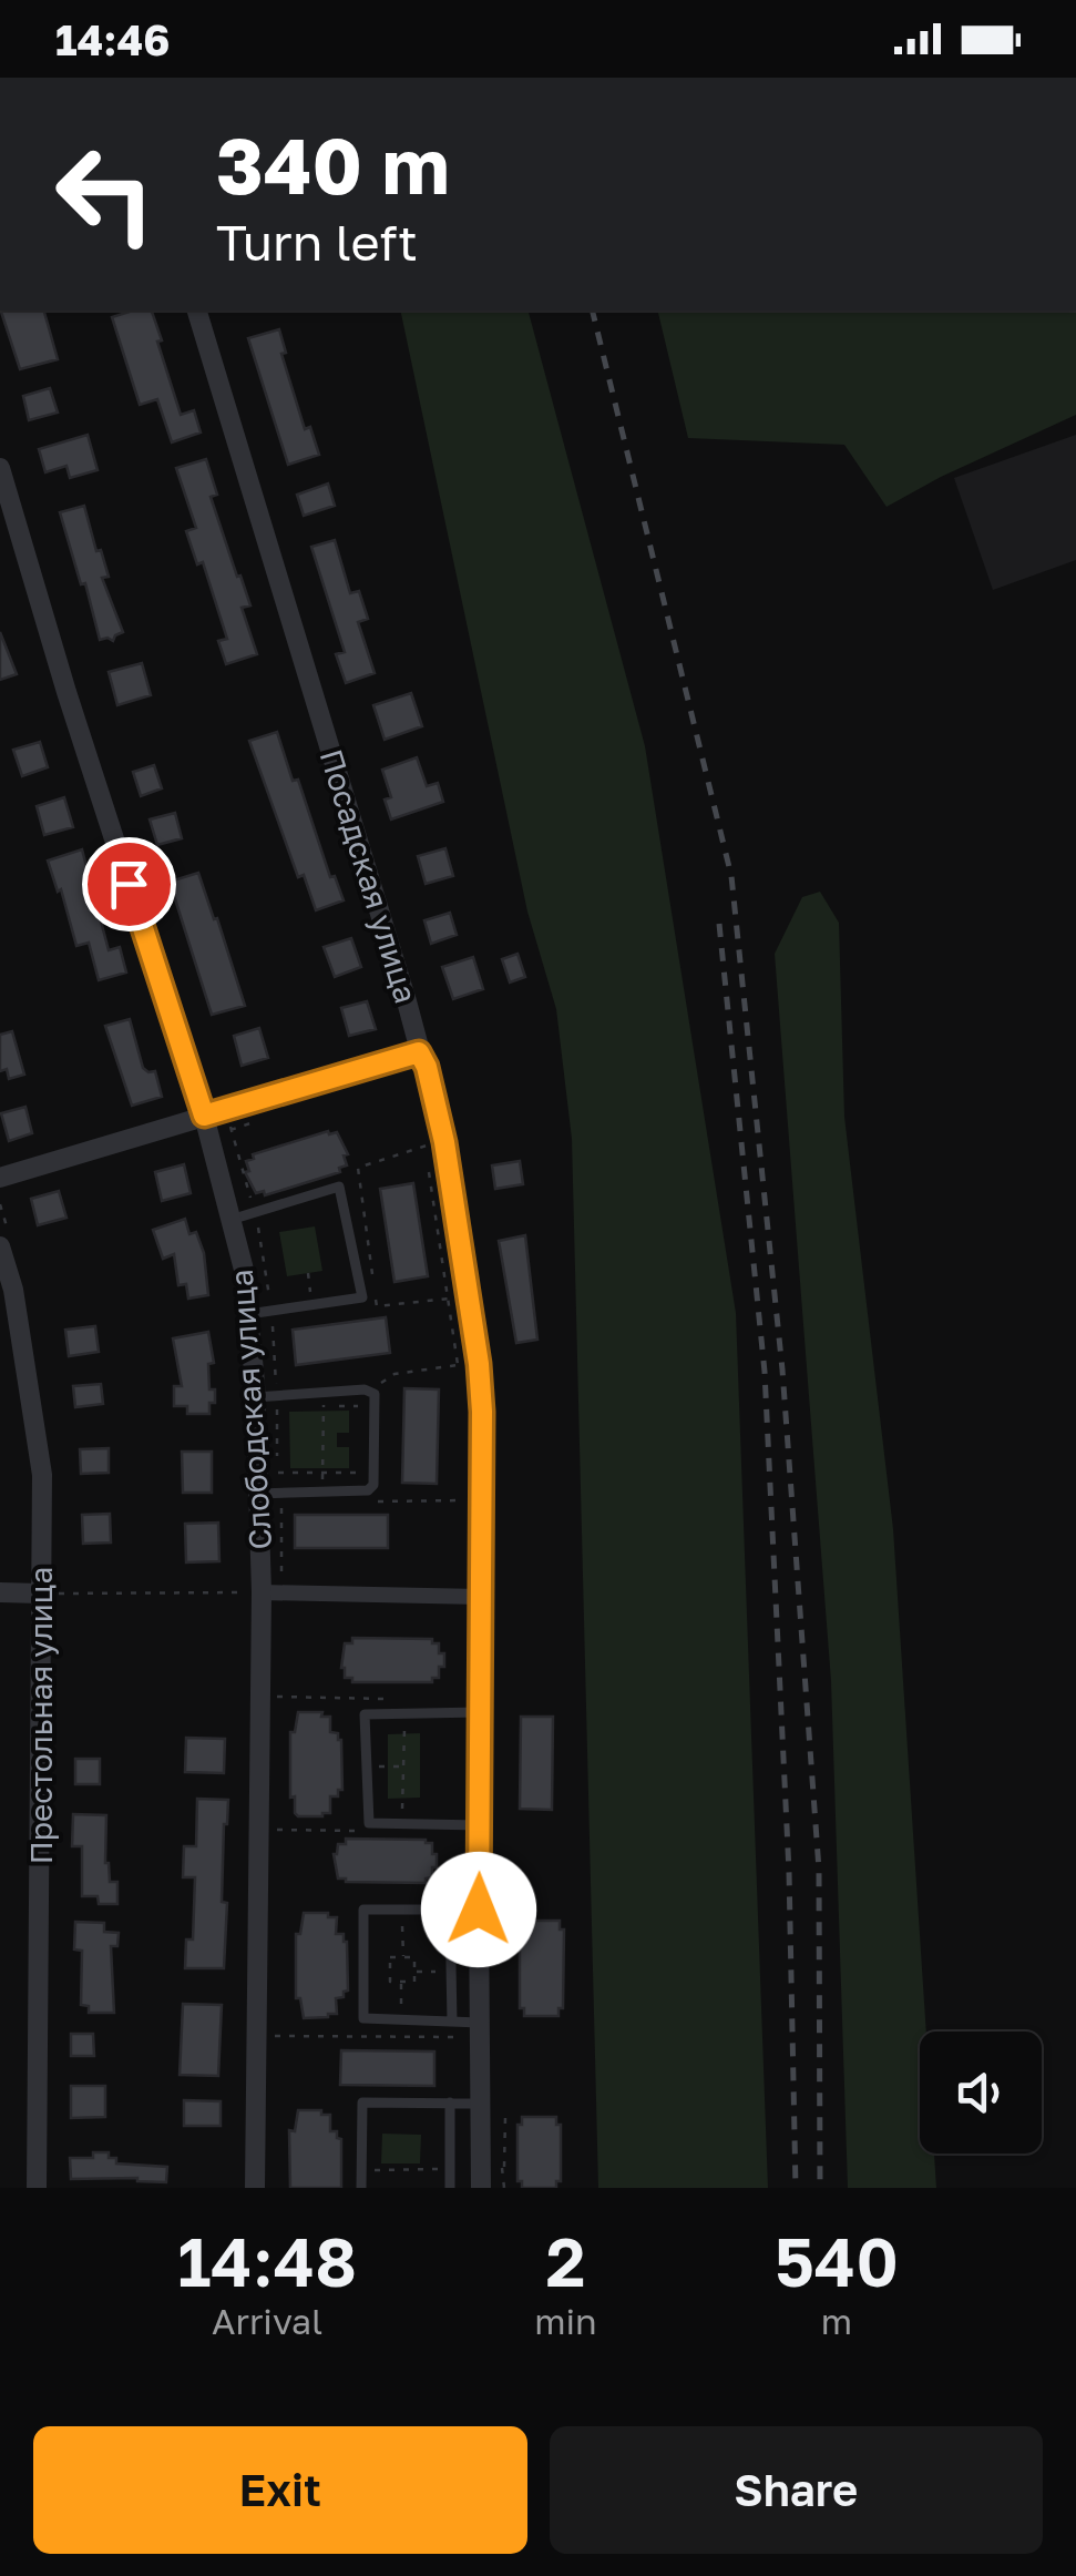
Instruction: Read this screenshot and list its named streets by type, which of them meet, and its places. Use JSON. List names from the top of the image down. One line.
{"streets":{"street":["Посадская улица","Слободская улица","Престольная улица"]},"page":{"status":"14:46","turn":["340 m","Turn left"],"eta":["14:48","Arrival","2","min","540","m"],"buttons":["Exit","Share"]}}
